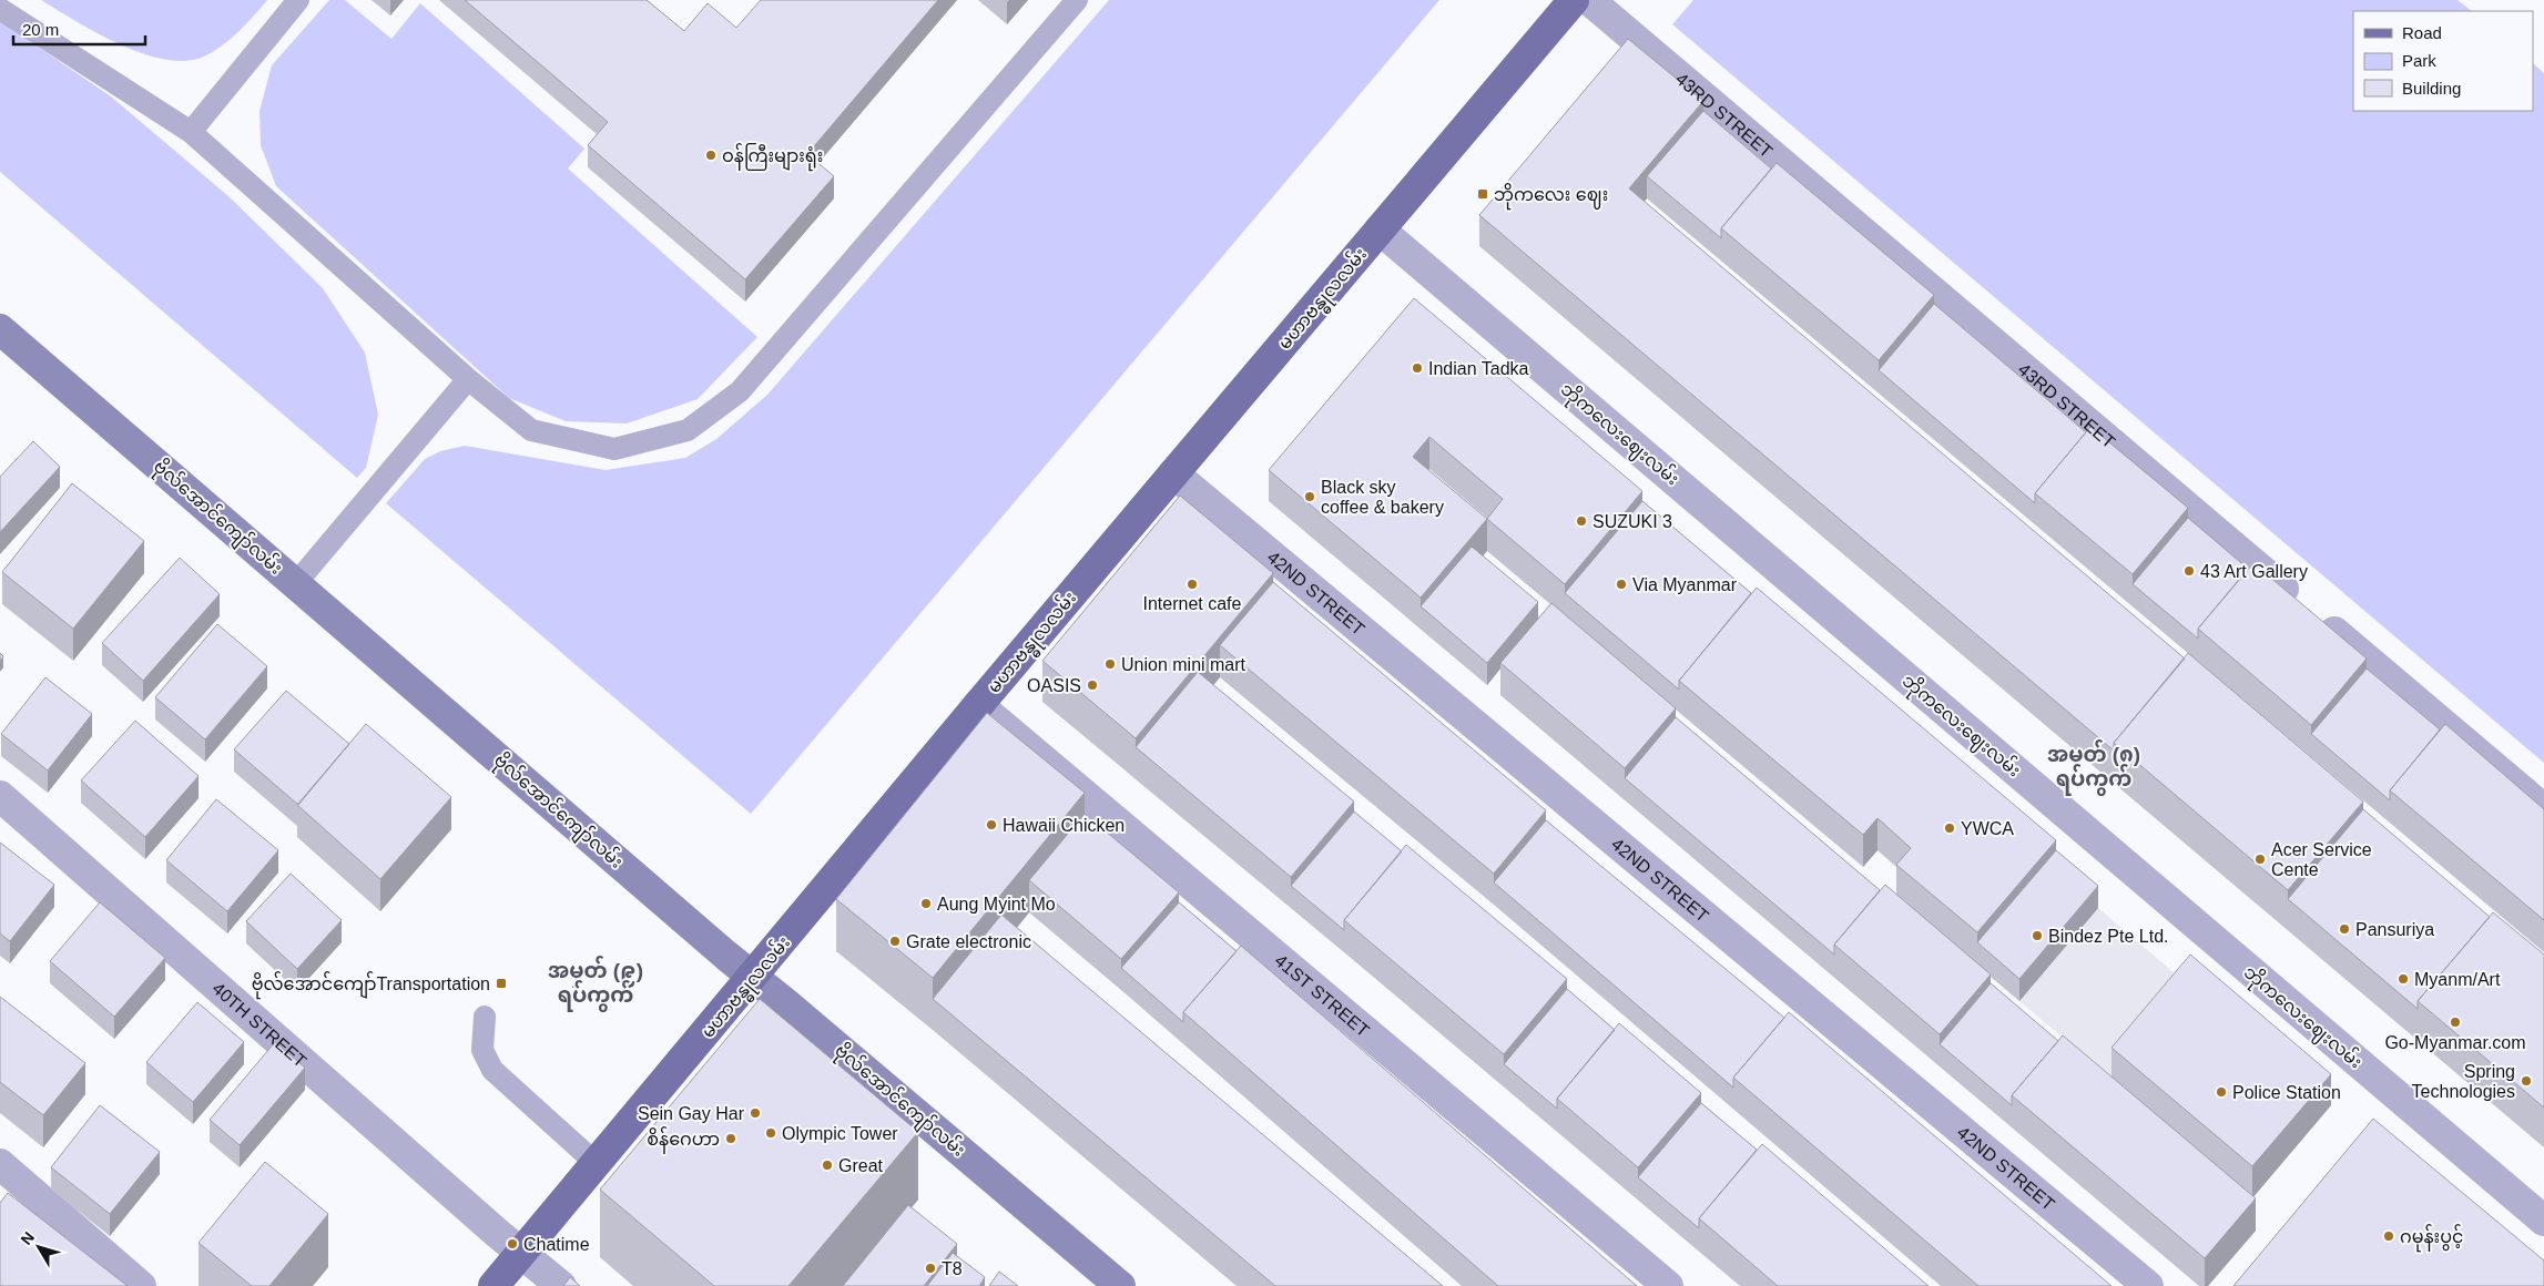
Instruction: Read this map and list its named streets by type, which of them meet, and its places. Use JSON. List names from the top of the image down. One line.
{"streets":{"main road":["မဟာဗန္ဓုလလမ်း","ဗိုလ်အောင်ကျော်လမ်း"],"street":["43RD STREET","ဘိုကလေးဈေးလမ်း","42ND STREET","41ST STREET","40TH STREET"]},"crossings":[["မဟာဗန္ဓုလလမ်း","ဘိုကလေးဈေးလမ်း"],["မဟာဗန္ဓုလလမ်း","ဗိုလ်အောင်ကျော်လမ်း"],["မဟာဗန္ဓုလလမ်း","42ND STREET"],["မဟာဗန္ဓုလလမ်း","41ST STREET"],["မဟာဗန္ဓုလလမ်း","40TH STREET"]],"districts":["အမှတ် (၈) ရပ်ကွက်","အမှတ် (၉) ရပ်ကွက်"],"places":{"other":["ဝန်ကြီးများရုံး","Indian Tadka","Black sky coffee & bakery","SUZUKI 3","43 Art Gallery","Internet cafe","Via Myanmar","Union mini mart","OASIS","Hawaii Chicken","YWCA","Acer Service Cente","Aung Myint Mo","Pansuriya","Bindez Pte Ltd.","Grate electronic","Myanm/Art","Go-Myanmar.com","Spring Technologies","Police Station","Sein Gay Har","Olympic Tower","စိန်ဂေဟာ","Great","ဂမုန်းပွင့်","Chatime","T8"],"transit":["ဘိုကလေး ဈေး","ဗိုလ်အောင်ကျော်Transportation"]},"legend":["Road","Park","Building"],"scale_bar":"20 m","north":"top left"}
